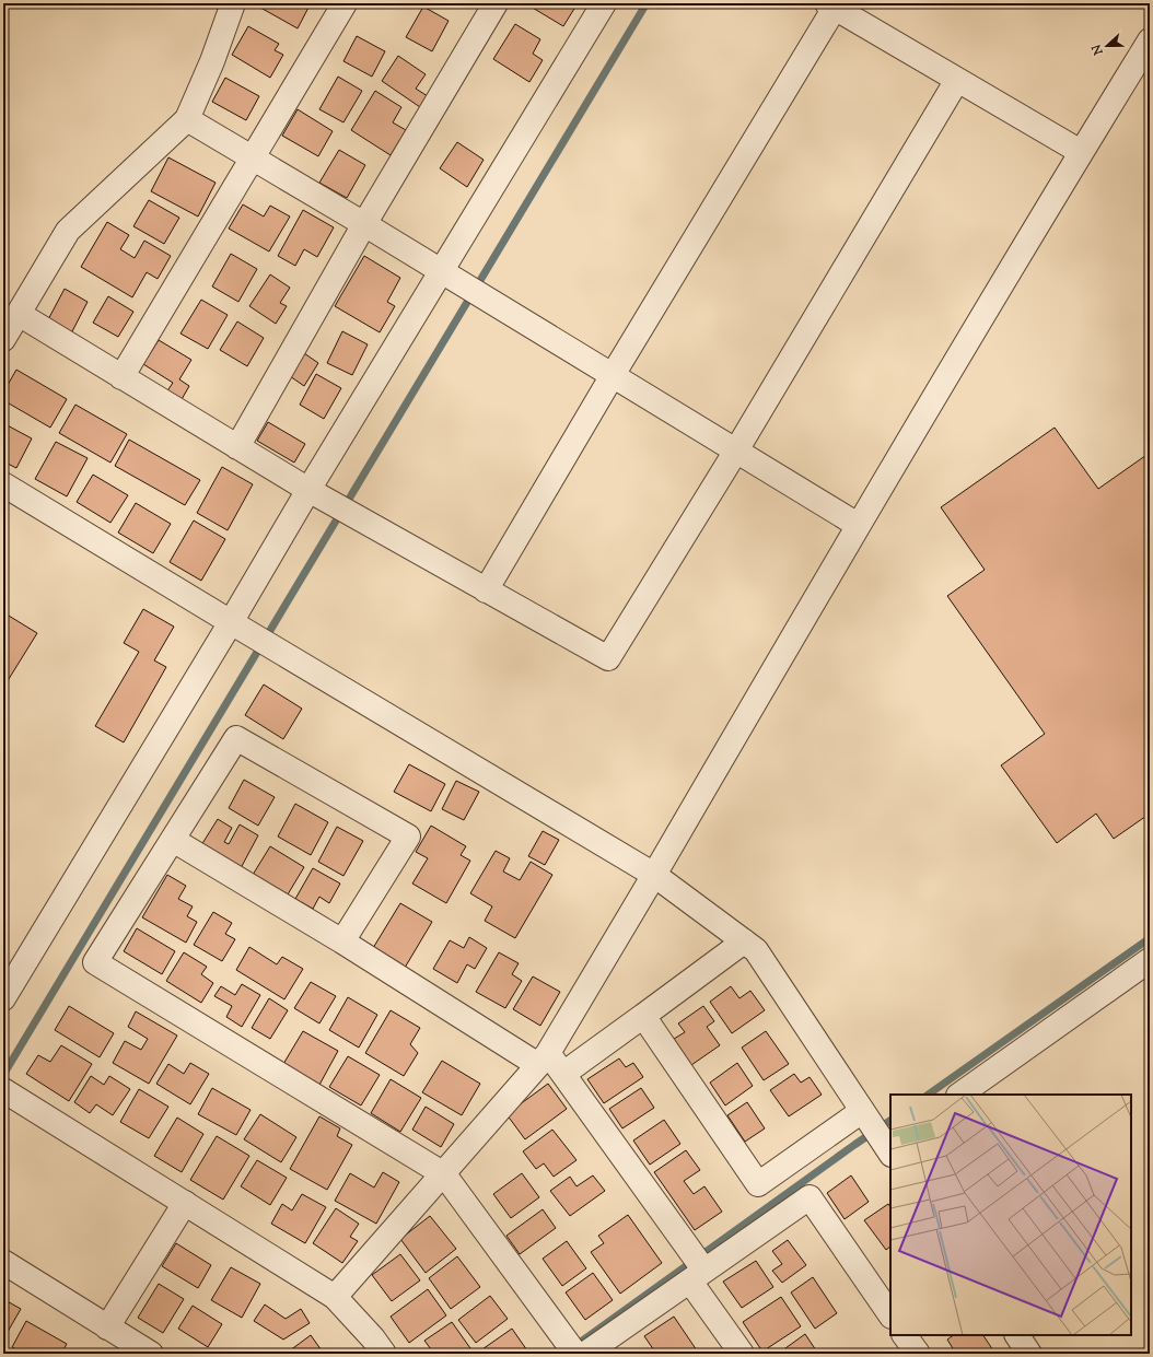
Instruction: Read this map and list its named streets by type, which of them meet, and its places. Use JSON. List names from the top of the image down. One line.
{"north":"left"}
